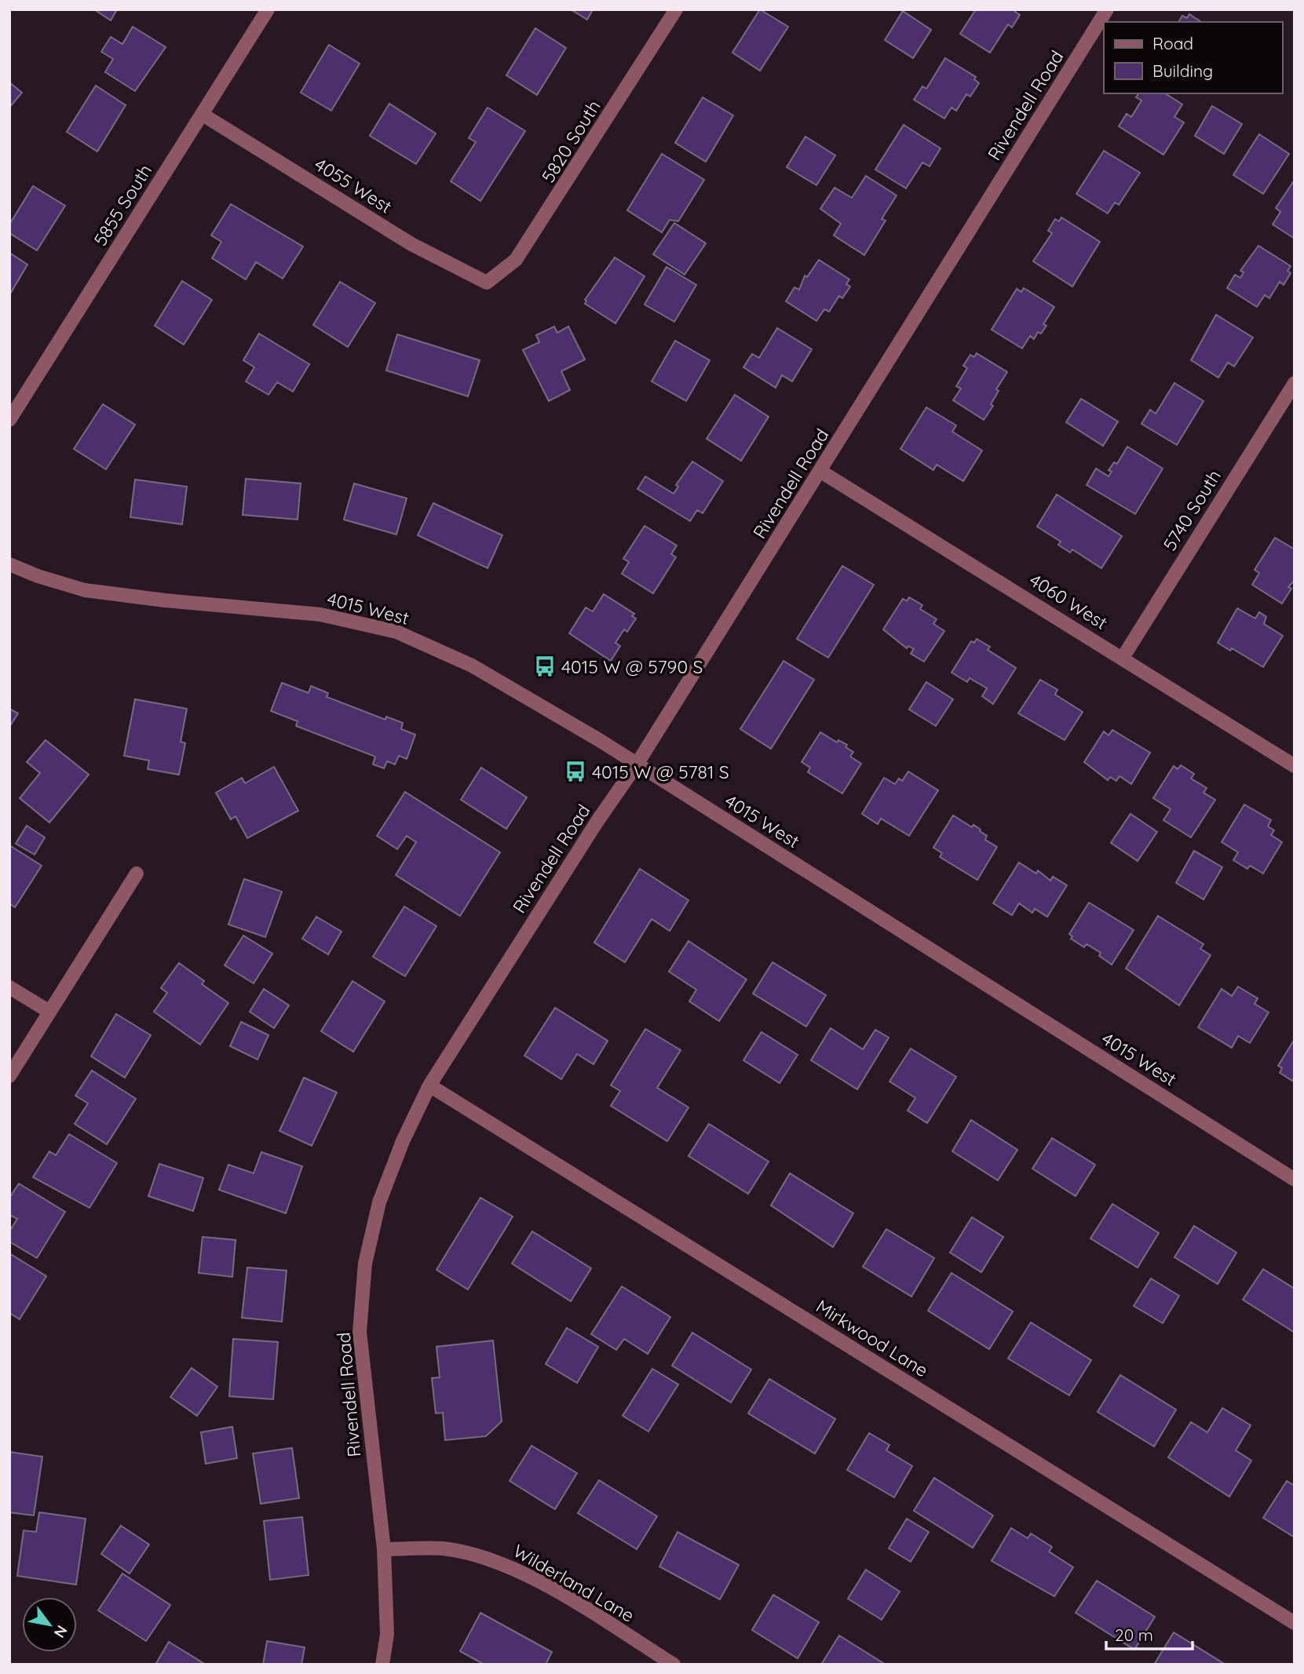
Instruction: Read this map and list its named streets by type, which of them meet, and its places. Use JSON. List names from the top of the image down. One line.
{"streets":{"street":["Rivendell Road","5820 South","4055 West","5855 South","5740 South","4060 West","4015 West","Mirkwood Lane","Wilderland Lane"]},"crossings":[["Rivendell Road","4060 West"],["Rivendell Road","4015 West"],["Rivendell Road","Mirkwood Lane"],["Rivendell Road","Wilderland Lane"],["5820 South","4055 West"],["4055 West","5855 South"],["5740 South","4060 West"]],"places":{"bus stop":["4015 W @ 5790 S","4015 W @ 5781 S"]},"legend":["Road","Building"],"scale_bar":"20 m","north":"bottom right"}
